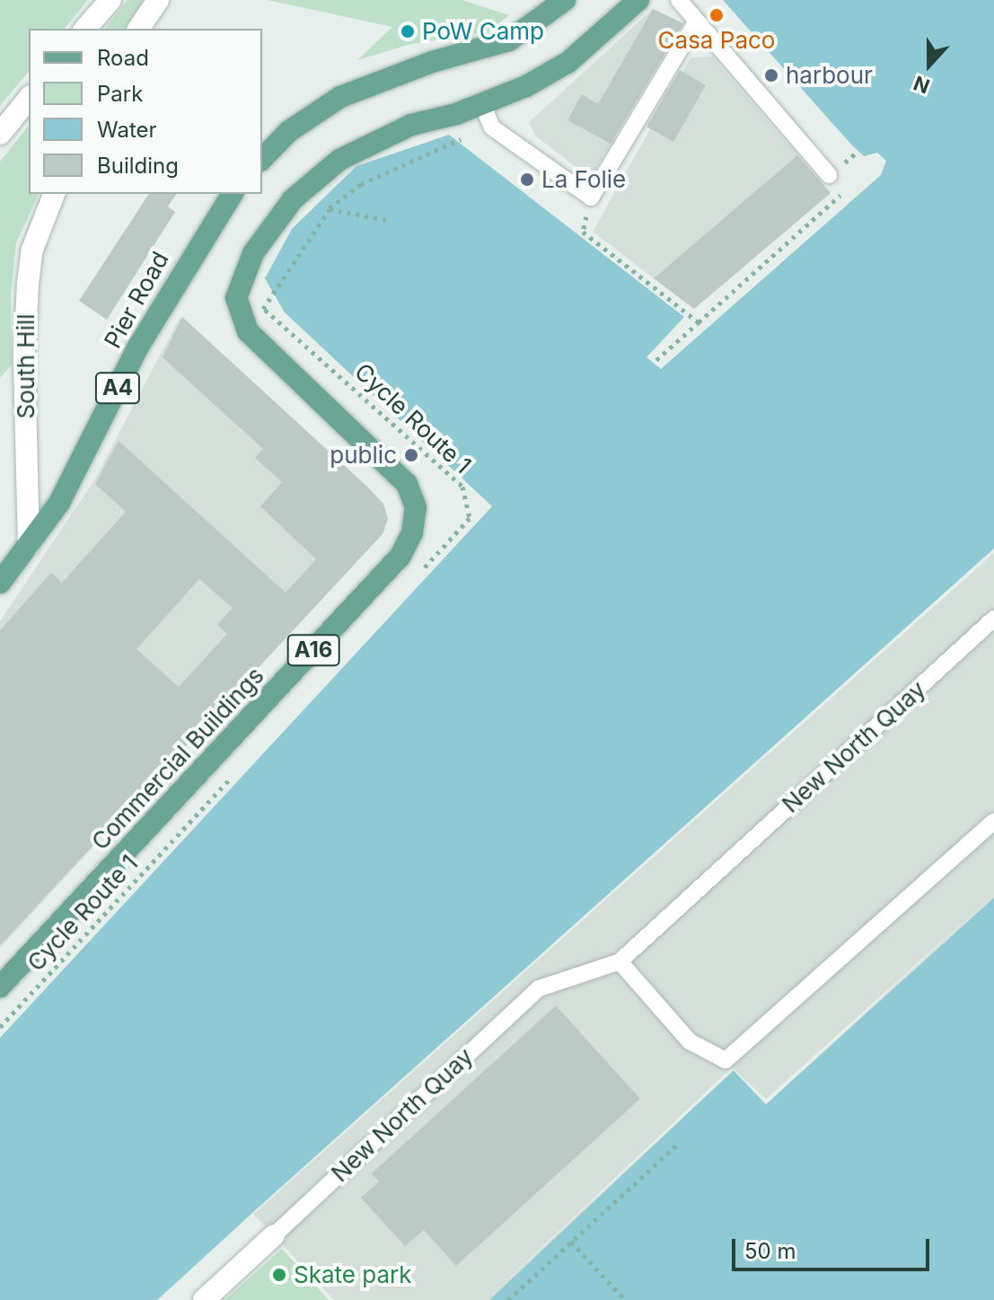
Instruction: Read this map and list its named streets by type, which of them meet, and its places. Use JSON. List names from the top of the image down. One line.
{"streets":{"main road":["Pier Road","A4","A16","Commercial Buildings"],"street":["South Hill","New North Quay"],"path":["Cycle Route 1"]},"crossings":[["Pier Road","South Hill"],["Cycle Route 1","Commercial Buildings"]],"places":["Casa Paco","PoW Camp","harbour","La Folie","public","Skate park"],"legend":["Road","Park","Water","Building"],"scale_bar":"50 m","north":"bottom"}
